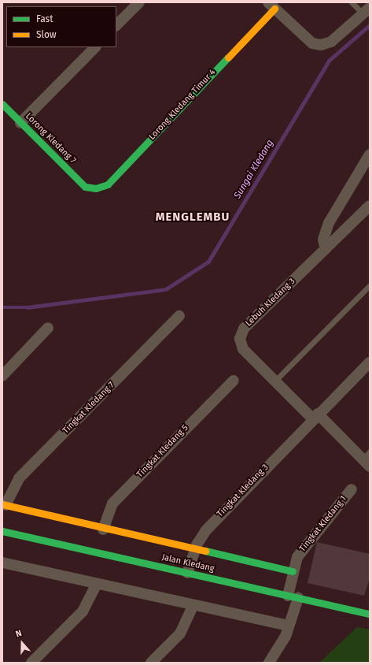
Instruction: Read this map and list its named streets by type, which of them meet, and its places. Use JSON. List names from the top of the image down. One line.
{"streets":{"street":["Lorong Kledang Timur 4","Lorong Kledang 7","Lebuh Kledang 3","Tingkat Kledang 7","Tingkat Kledang 5","Tingkat Kledang 3","Tingkat Kledang 1","Jalan Kledang"]},"crossings":[["Lorong Kledang Timur 4","Lorong Kledang 7"],["Lebuh Kledang 3","Tingkat Kledang 3"],["Tingkat Kledang 3","Jalan Kledang"],["Tingkat Kledang 1","Jalan Kledang"]],"districts":["MENGLEMBU"],"water":["Sungai Kledang"],"legend":["Fast","Slow"],"north":"top"}
